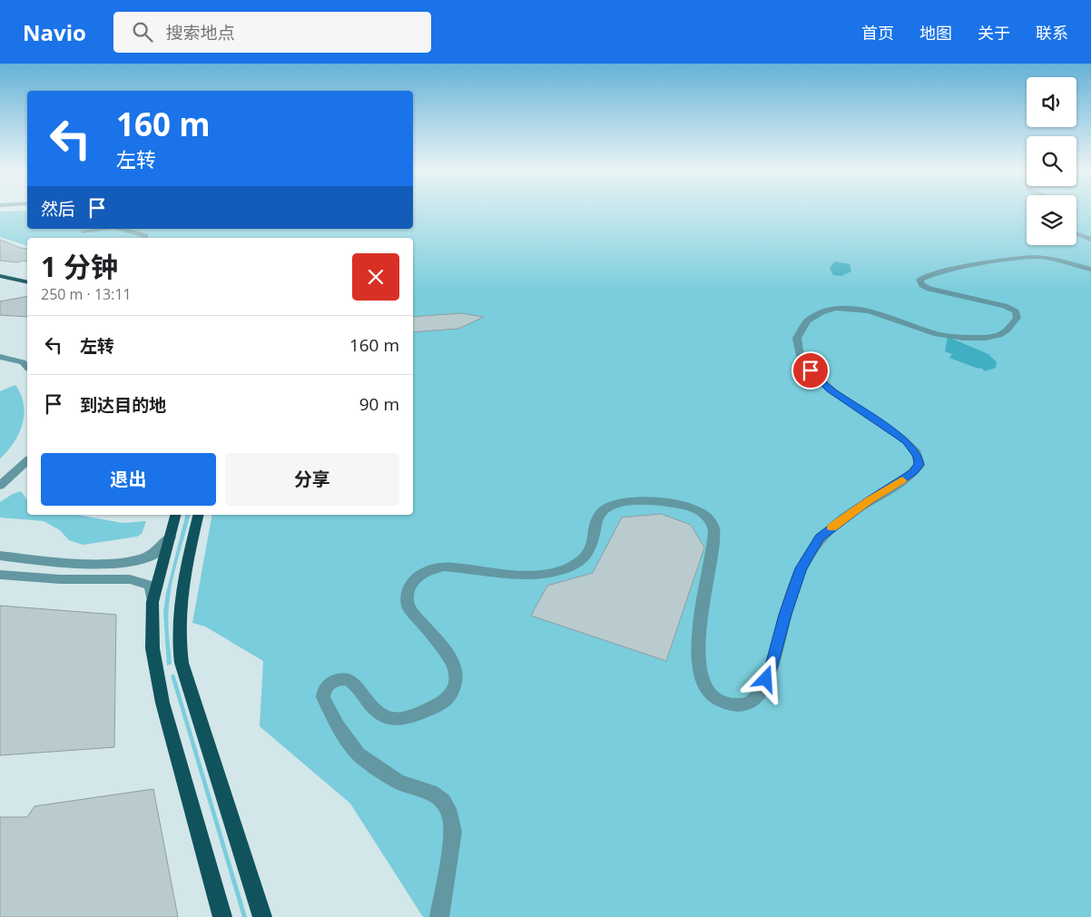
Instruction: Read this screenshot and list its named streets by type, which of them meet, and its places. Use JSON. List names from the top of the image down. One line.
{"page":{"header":"Navio","search":"搜索地点","nav":["首页","地图","关于","联系"],"turn":["160 m","左转"],"then":"然后","heading":["1 分钟","250 m · 13:11"],"list":[{"name":"左转","value":"160 m"},{"name":"到达目的地","value":"90 m"}],"buttons":["退出","分享"]}}
